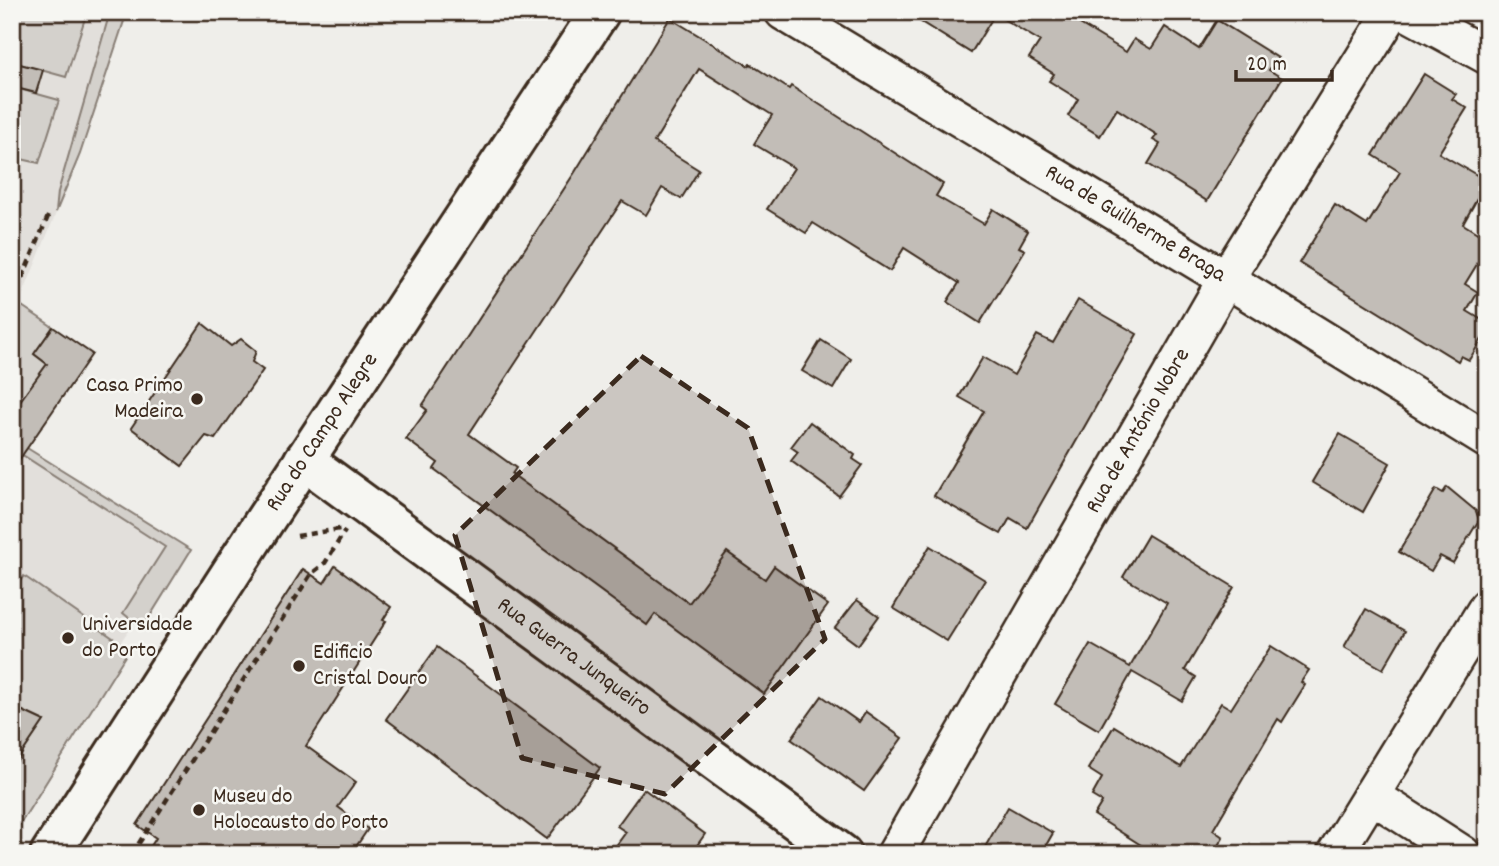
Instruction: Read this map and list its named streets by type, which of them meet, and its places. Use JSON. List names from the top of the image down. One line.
{"streets":{"main road":["Rua do Campo Alegre","Rua Guerra Junqueiro"],"street":["Rua de Guilherme Braga","Rua de António Nobre"]},"crossings":[["Rua de Guilherme Braga","Rua de António Nobre"],["Rua do Campo Alegre","Rua Guerra Junqueiro"]],"places":["Casa Primo Madeira","Universidade do Porto","Edificio Cristal Douro","Museu do Holocausto do Porto"],"scale_bar":"20 m"}
